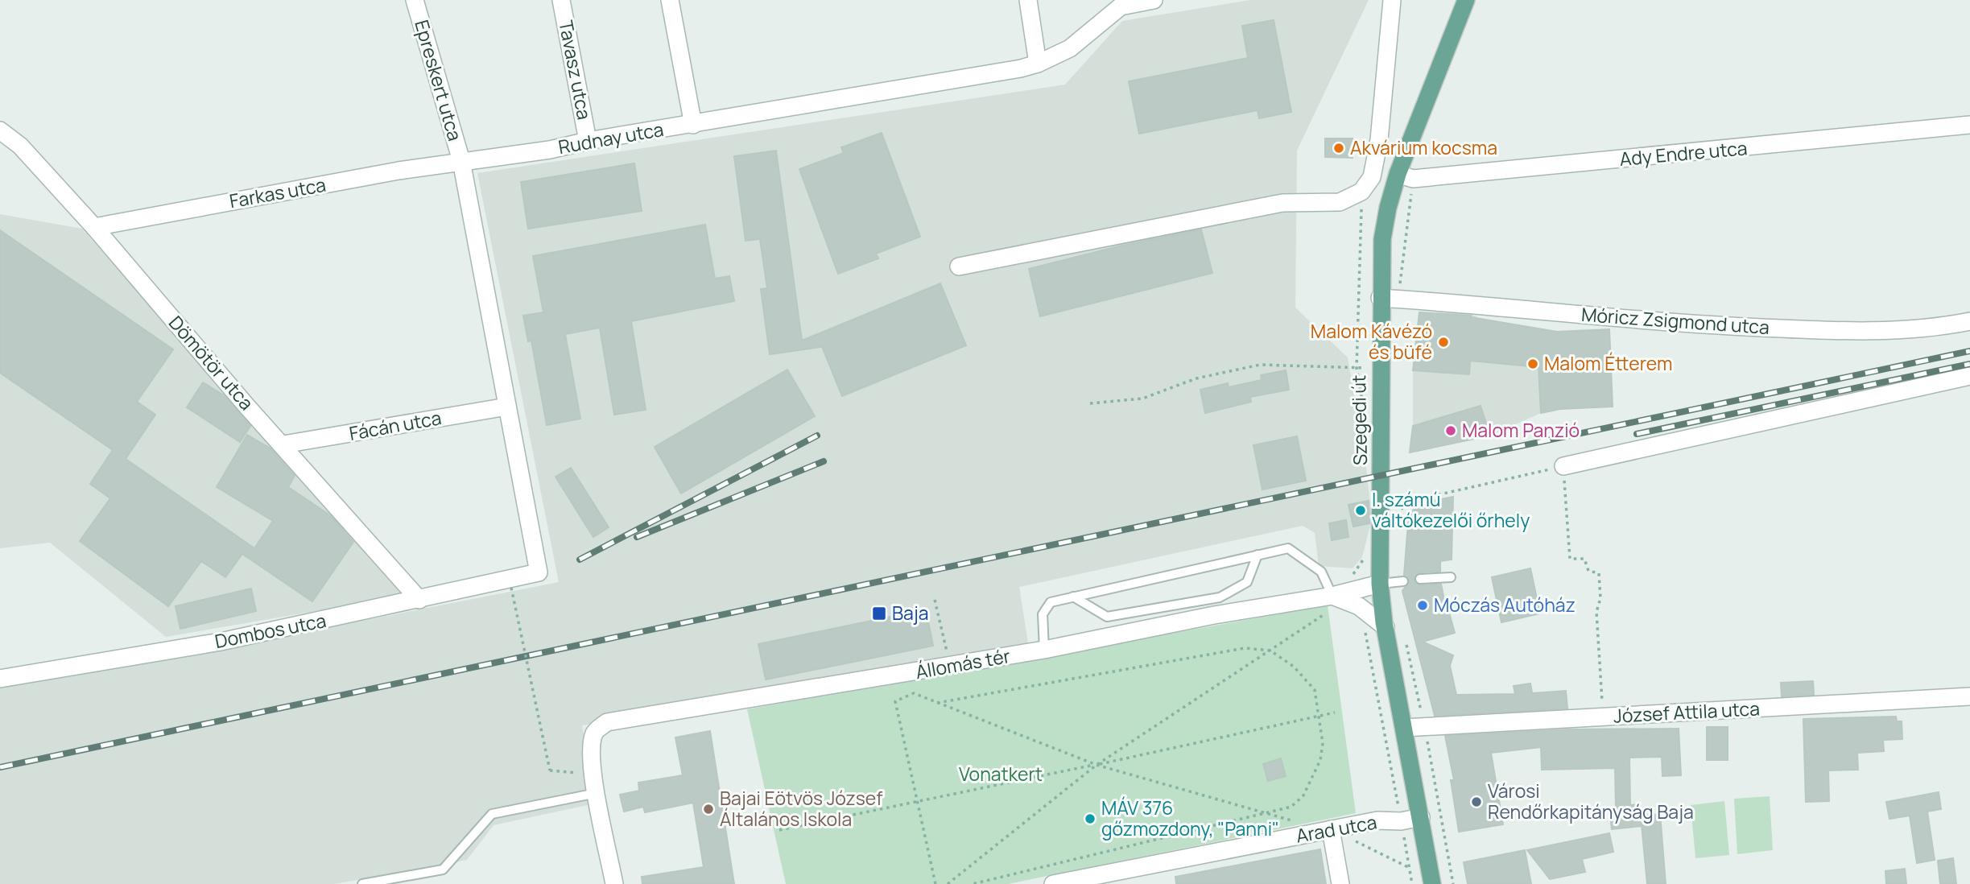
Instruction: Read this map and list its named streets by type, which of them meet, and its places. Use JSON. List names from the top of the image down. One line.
{"streets":{"main road":["Szegedi út"],"street":["Tavasz utca","Epreskert utca","Rudnay utca","Ady Endre utca","Farkas utca","Móricz Zsigmond utca","Dömötör utca","Fácán utca","Dombos utca","Állomás tér","József Attila utca","Arad utca"]},"crossings":[["Tavasz utca","Rudnay utca"],["Epreskert utca","Rudnay utca"],["Epreskert utca","Farkas utca"],["Rudnay utca","Farkas utca"],["Ady Endre utca","Szegedi út"],["Farkas utca","Dömötör utca"],["Móricz Zsigmond utca","Szegedi út"],["Dömötör utca","Fácán utca"],["Dömötör utca","Dombos utca"],["Szegedi út","Állomás tér"],["Szegedi út","József Attila utca"],["Szegedi út","Arad utca"],["Fácán utca","Dombos utca"]],"parks":["Vonatkert"],"places":{"other":["Akvárium kocsma","Malom Kávézó és büfé","Malom Étterem","Malom Panzió","I. számú váltókezelői őrhely","Móczás Autóház","Városi Rendőrkapitányság Baja","Bajai Eötvös József Általános Iskola","MÁV 376 gőzmozdony, \"Panni\""],"transit":["Baja"]}}
